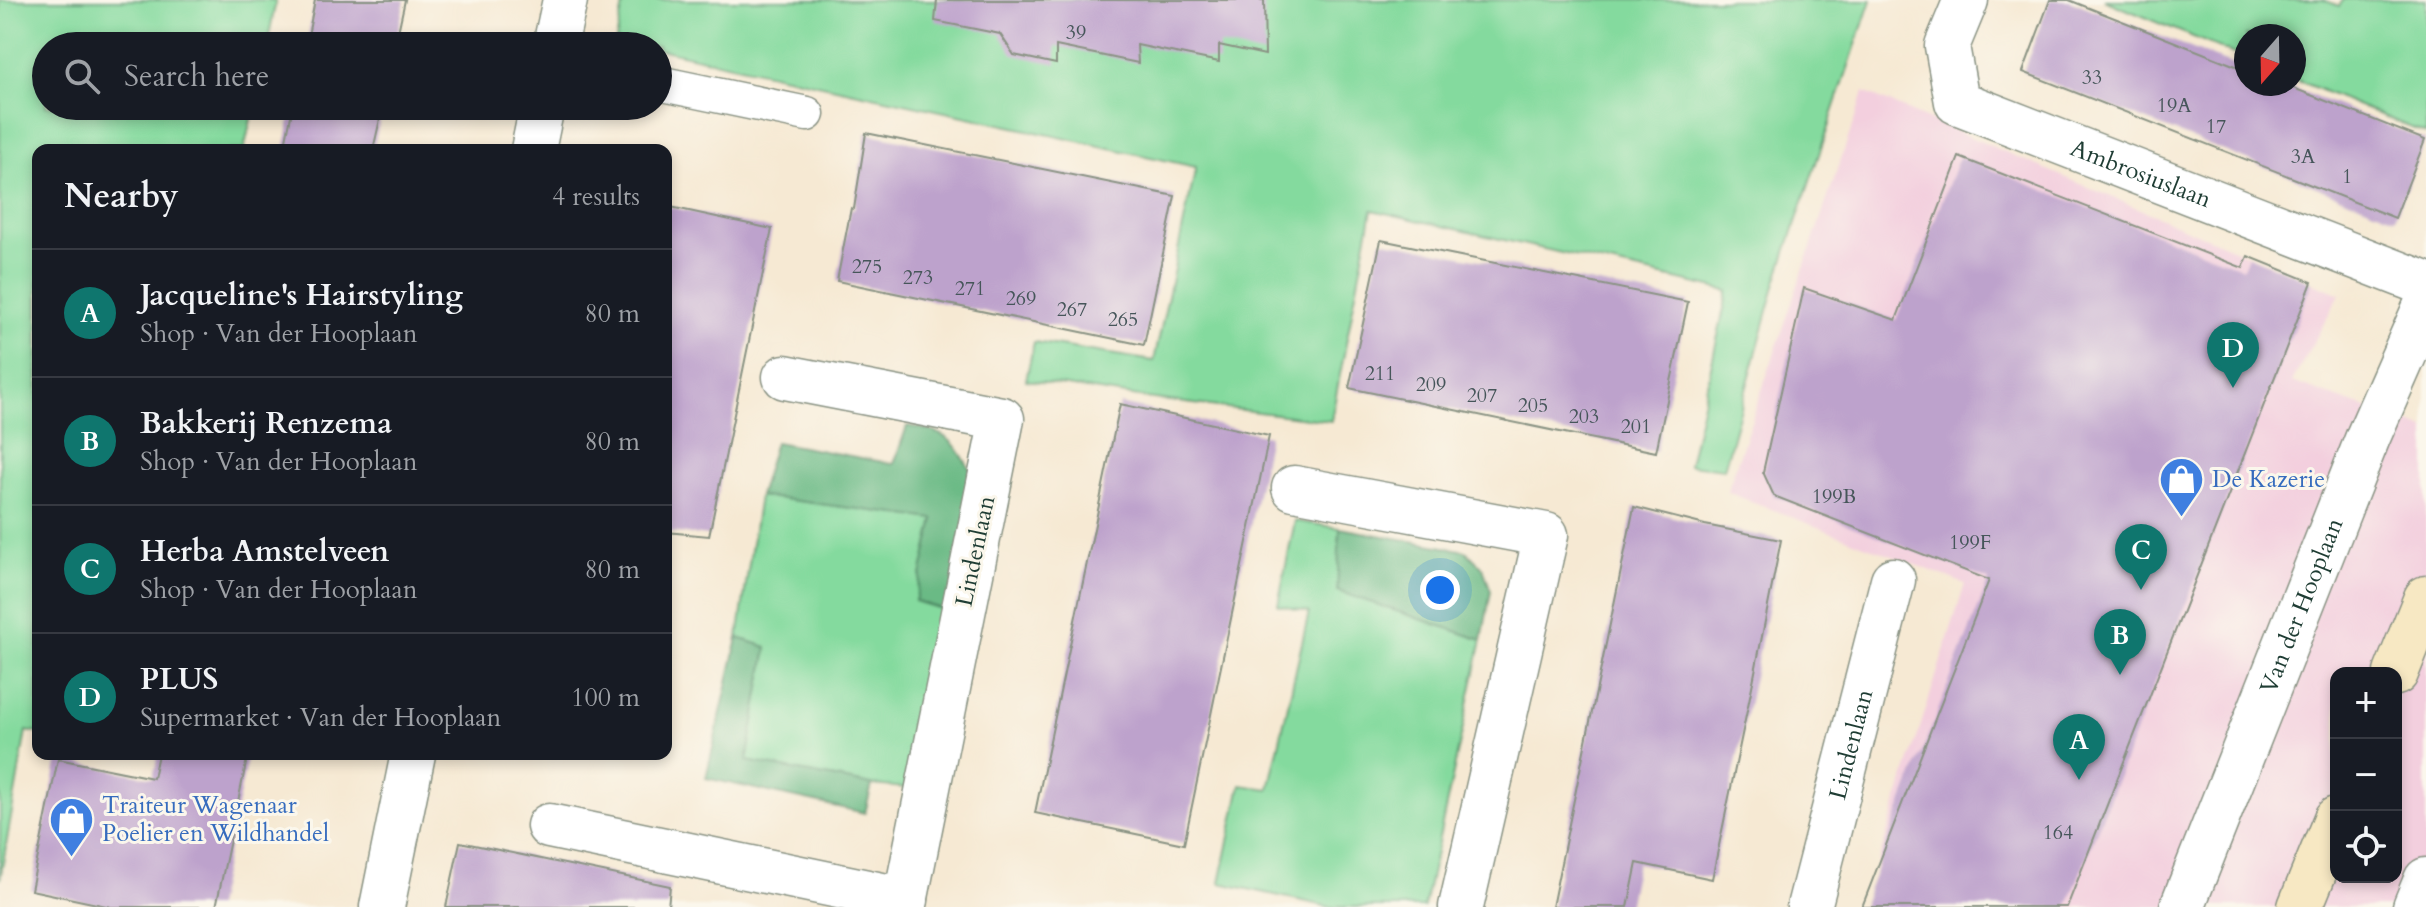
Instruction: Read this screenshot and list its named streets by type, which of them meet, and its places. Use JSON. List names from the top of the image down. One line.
{"streets":{"street":["Ambrosiuslaan","Lindenlaan","Van der Hooplaan"]},"places":{"shop":["De Kazerie","Traiteur Wagenaar Poelier en Wildhandel"]},"house_numbers":["39","33","19A","17","3A","1","275","273","271","269","267","265","211","209","207","205","203","201","199B","199F","164"],"north":"bottom","page":{"search":"Search here","heading":["Nearby","4 results"],"list":[{"mark":"A","name":"Jacqueline's Hairstyling","note":"Shop · Van der Hooplaan","value":"80 m"},{"mark":"B","name":"Bakkerij Renzema","note":"Shop · Van der Hooplaan","value":"80 m"},{"mark":"C","name":"Herba Amstelveen","note":"Shop · Van der Hooplaan","value":"80 m"},{"mark":"D","name":"PLUS","note":"Supermarket · Van der Hooplaan","value":"100 m"}],"pins":["D","C","B","A"],"map_buttons":["+","−"]}}
